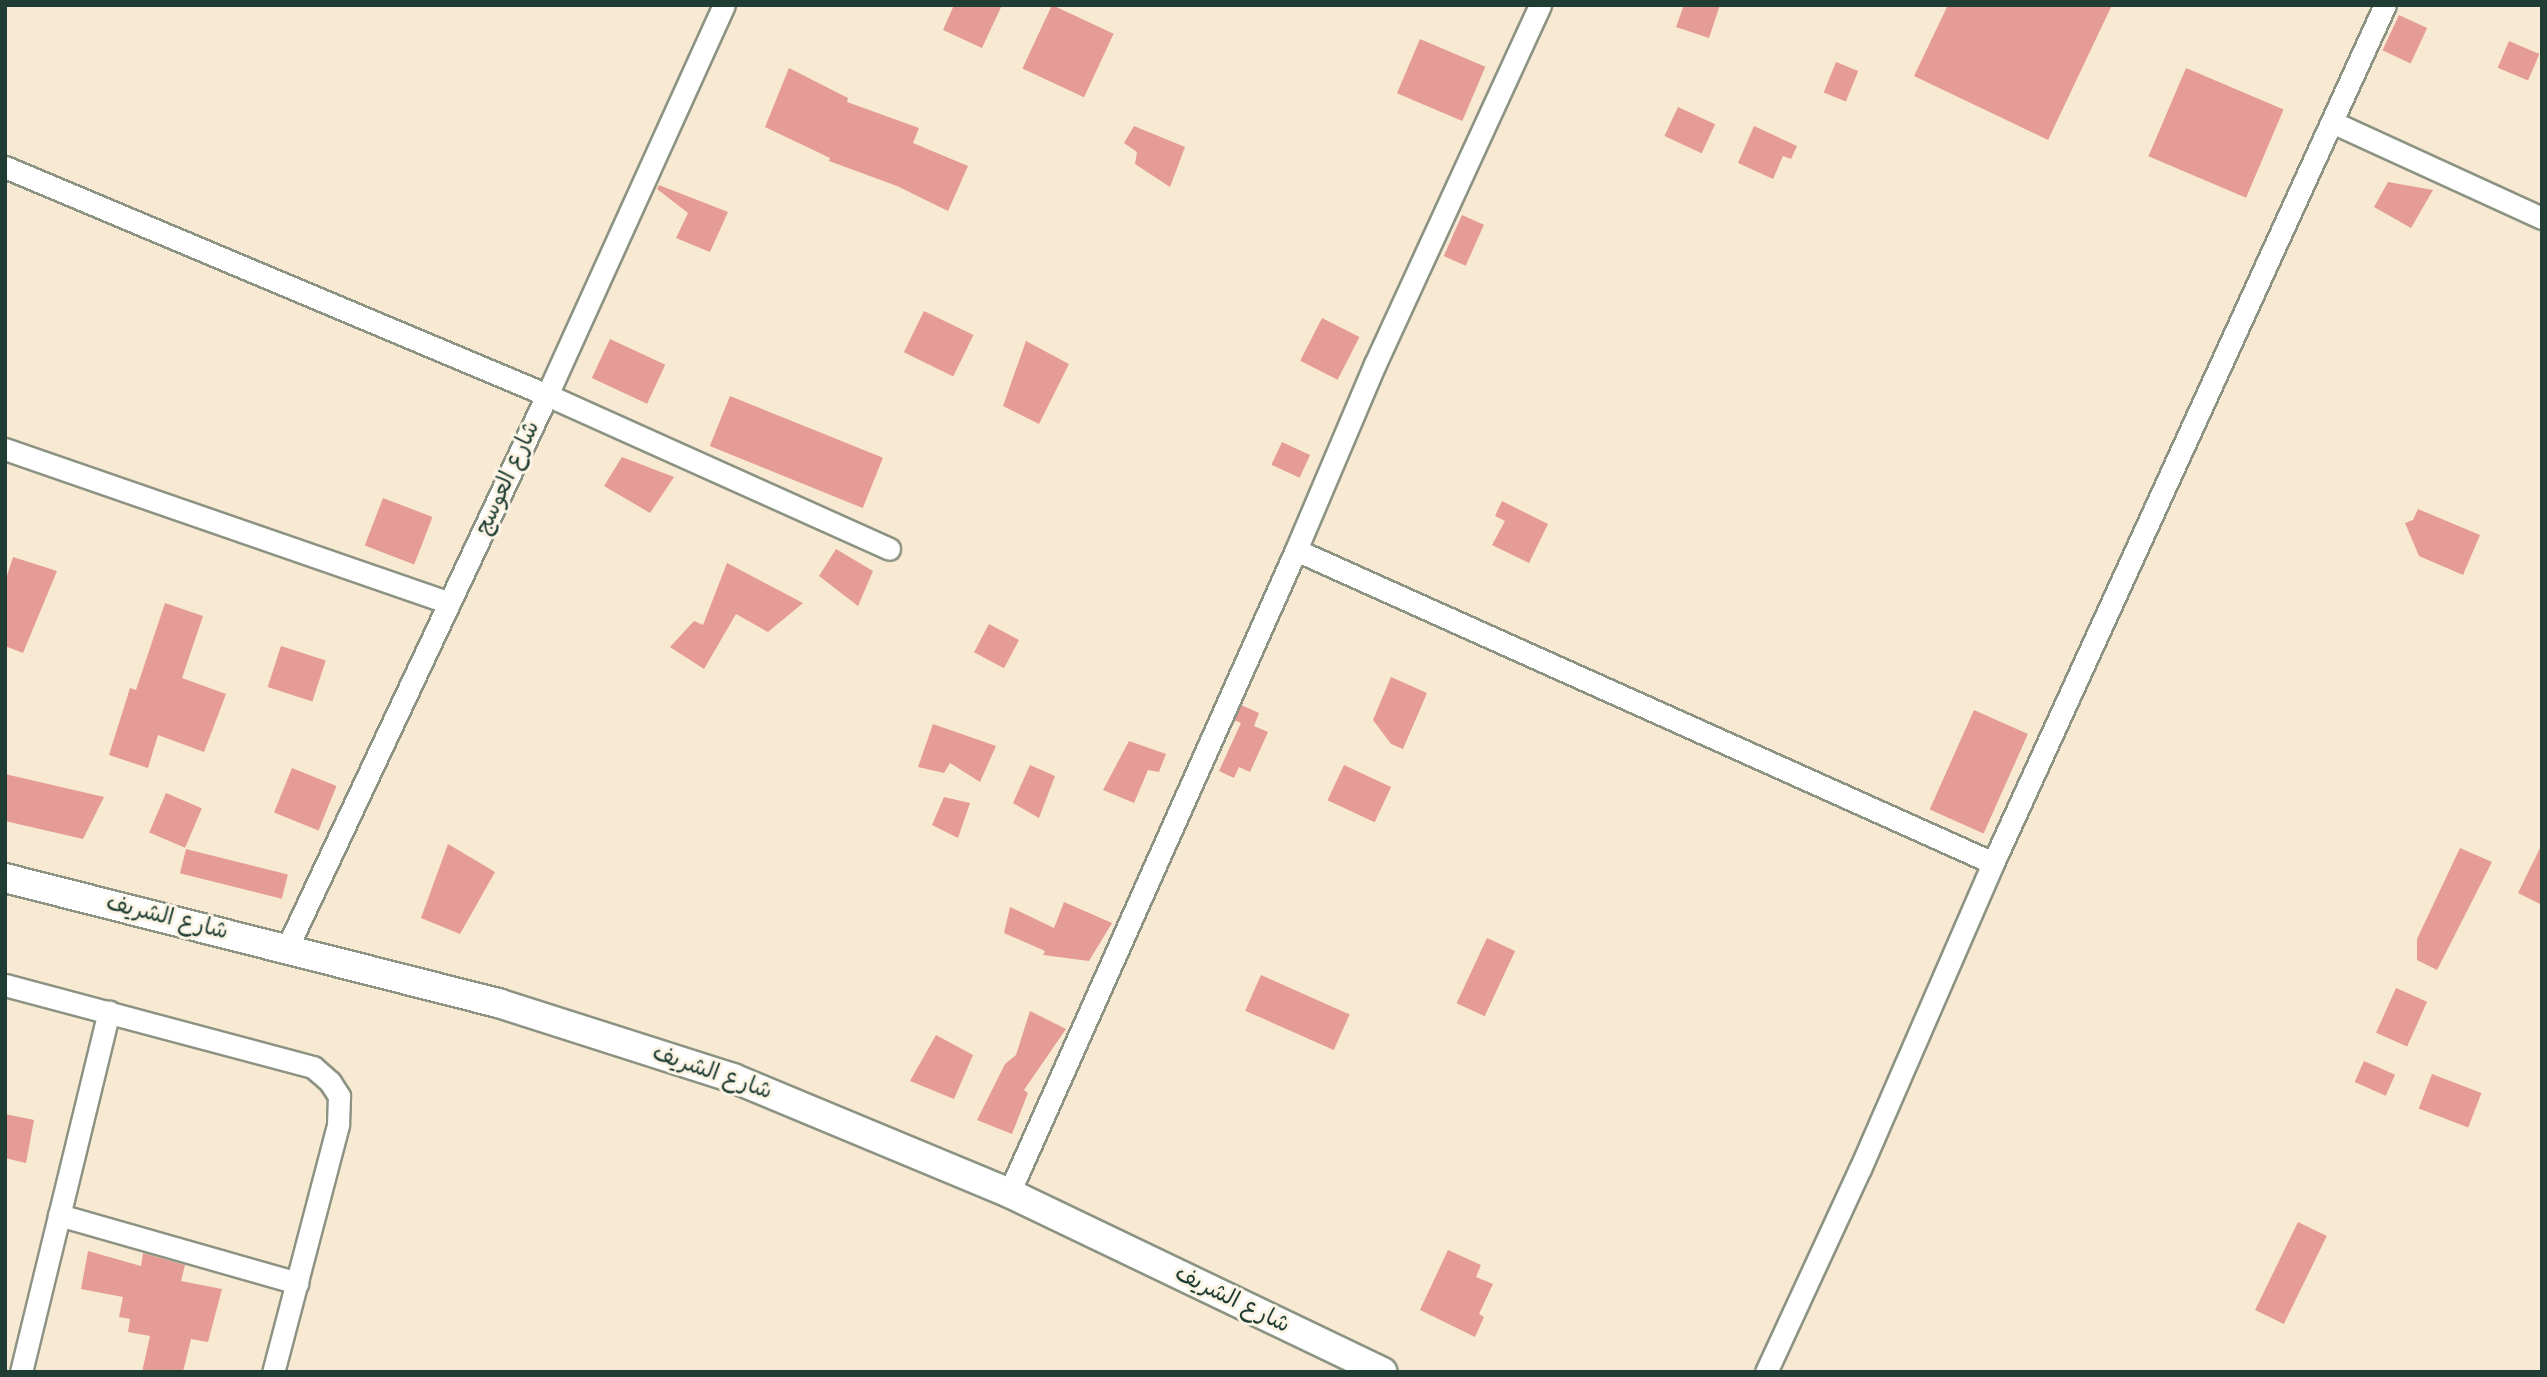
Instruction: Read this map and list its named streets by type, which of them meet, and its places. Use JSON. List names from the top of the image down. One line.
{"streets":{"main road":["شارع الشريف"],"street":["شارع العوسج"]},"crossings":[["شارع العوسج","شارع الشريف"]]}
